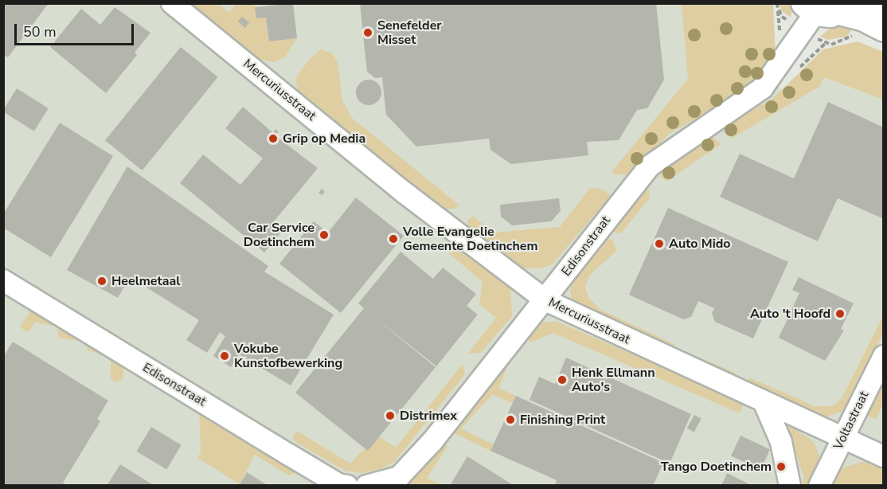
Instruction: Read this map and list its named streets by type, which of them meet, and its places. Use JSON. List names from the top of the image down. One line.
{"streets":{"street":["Mercuriusstraat","Edisonstraat","Voltastraat"]},"crossings":[["Mercuriusstraat","Edisonstraat"],["Mercuriusstraat","Voltastraat"]],"places":["Senefelder Misset","Grip op Media","Car Service Doetinchem","Volle Evangelie Gemeente Doetinchem","Auto Mido","Heelmetaal","Auto 't Hoofd","Vokube Kunstofbewerking","Henk Ellmann Auto's","Distrimex","Finishing Print","Tango Doetinchem"],"scale_bar":"50 m"}
